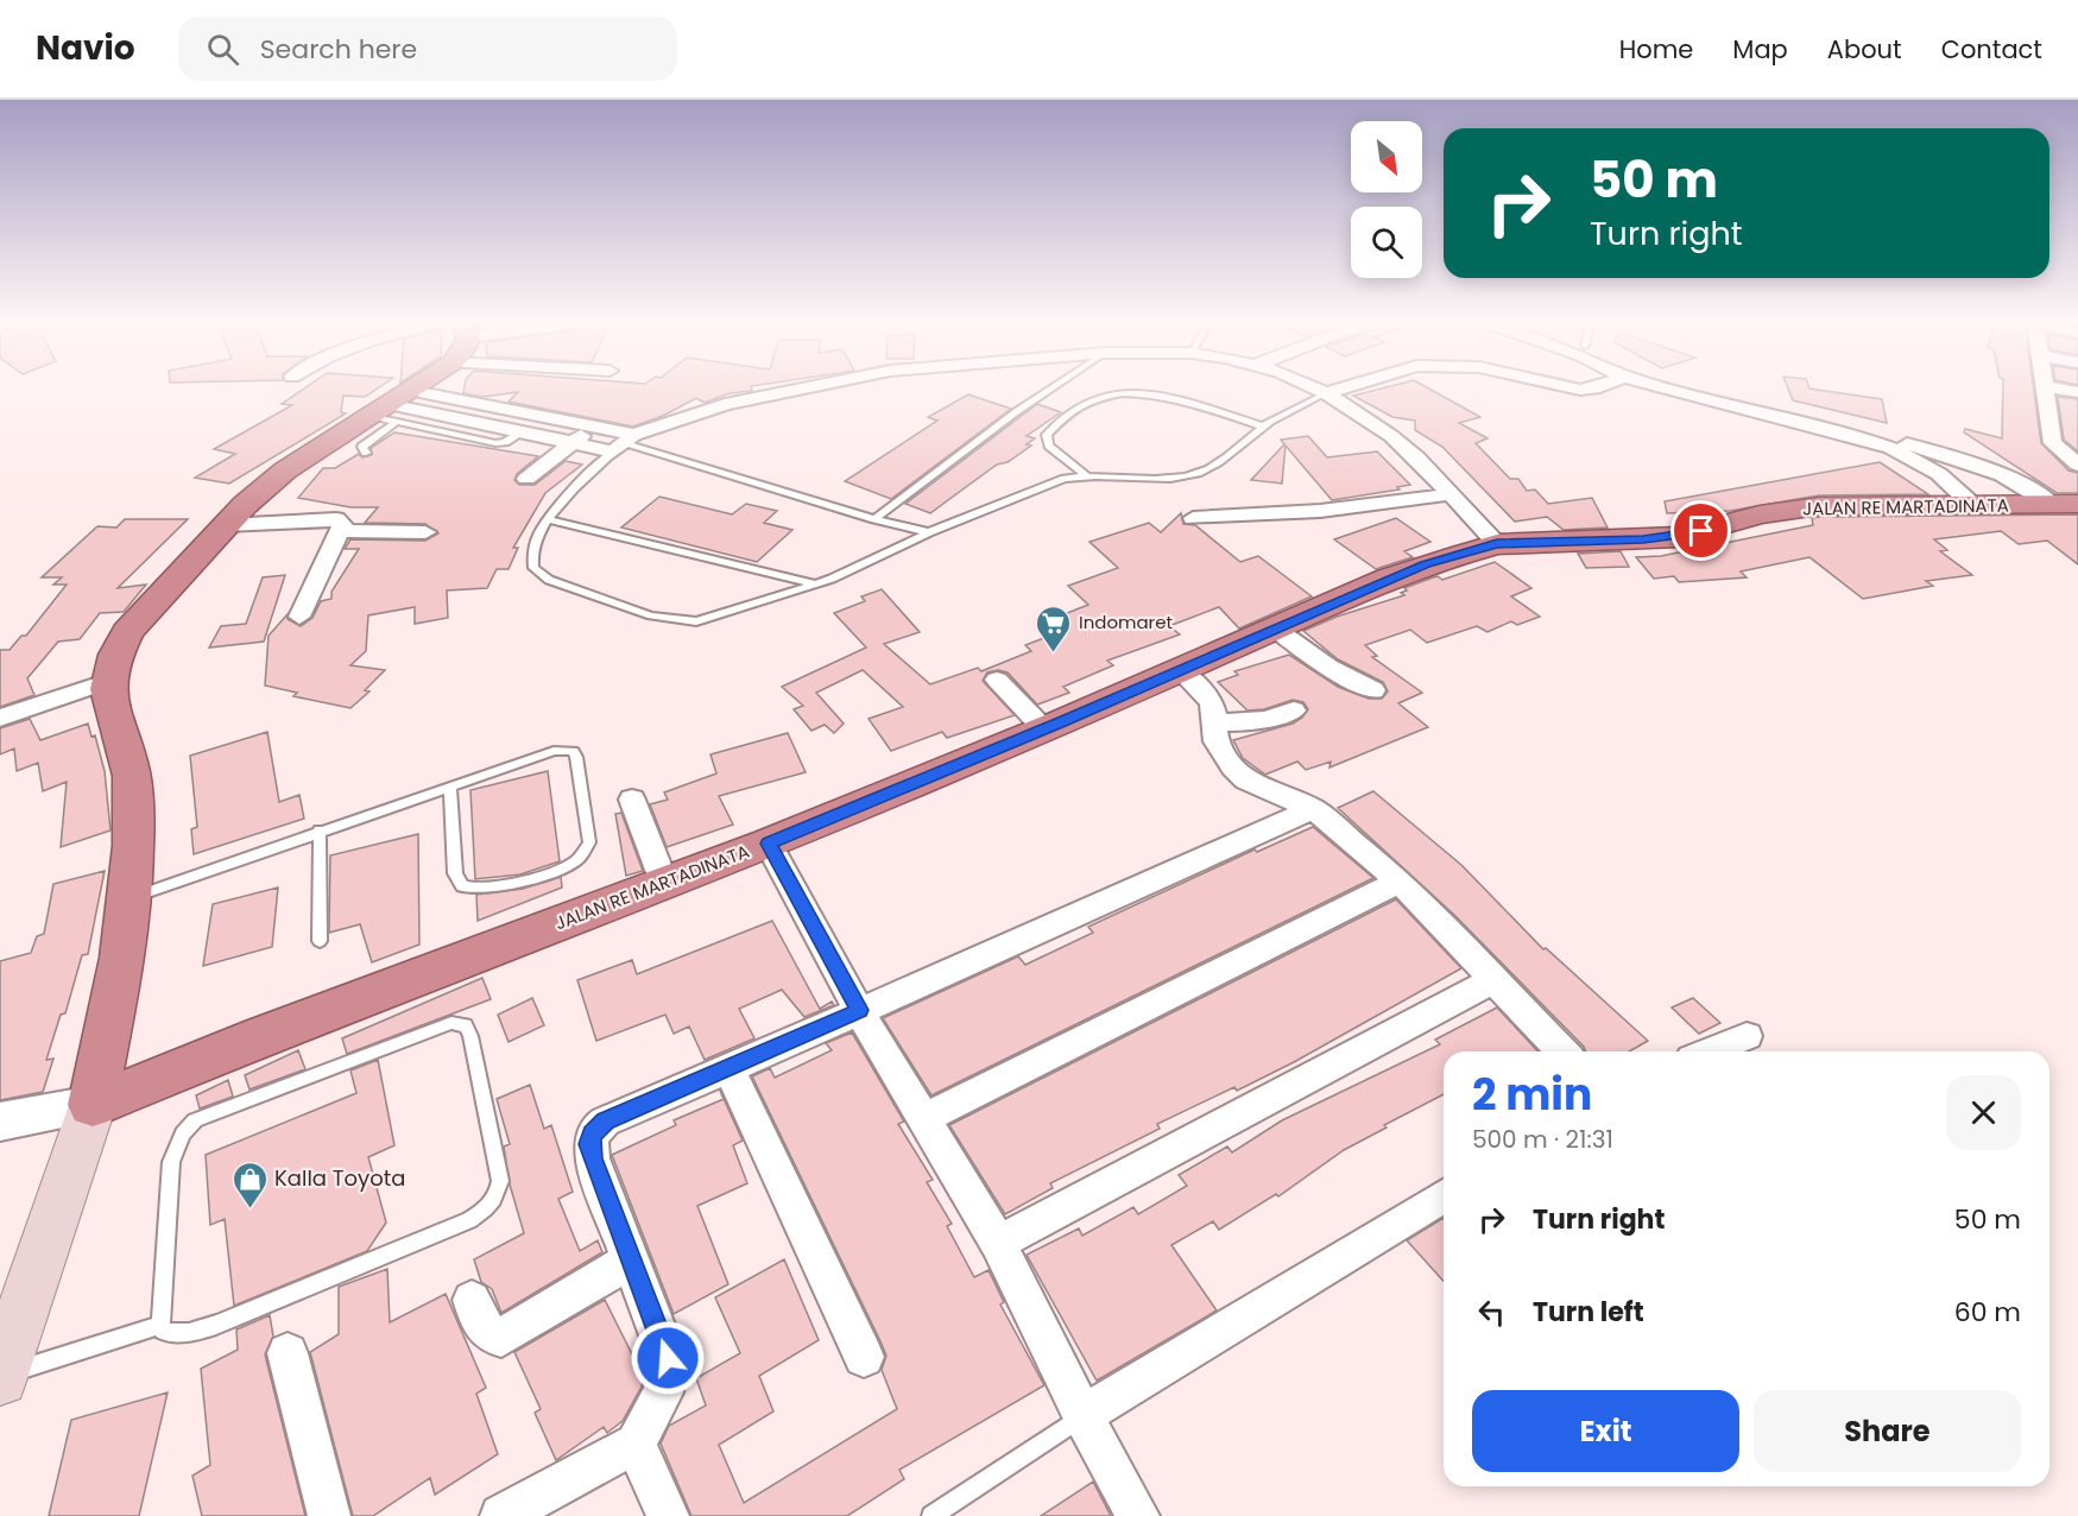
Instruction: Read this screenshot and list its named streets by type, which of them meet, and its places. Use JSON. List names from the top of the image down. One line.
{"streets":{"highway":["JALAN RE MARTADINATA"]},"places":{"supermarket":["Indomaret"],"shop":["Kalla Toyota"]},"north":"bottom right","page":{"header":"Navio","search":"Search here","nav":["Home","Map","About","Contact"],"turn":["50 m","Turn right"],"heading":["2 min","500 m · 21:31"],"list":[{"name":"Turn right","value":"50 m"},{"name":"Turn left","value":"60 m"}],"buttons":["Exit","Share"]}}
